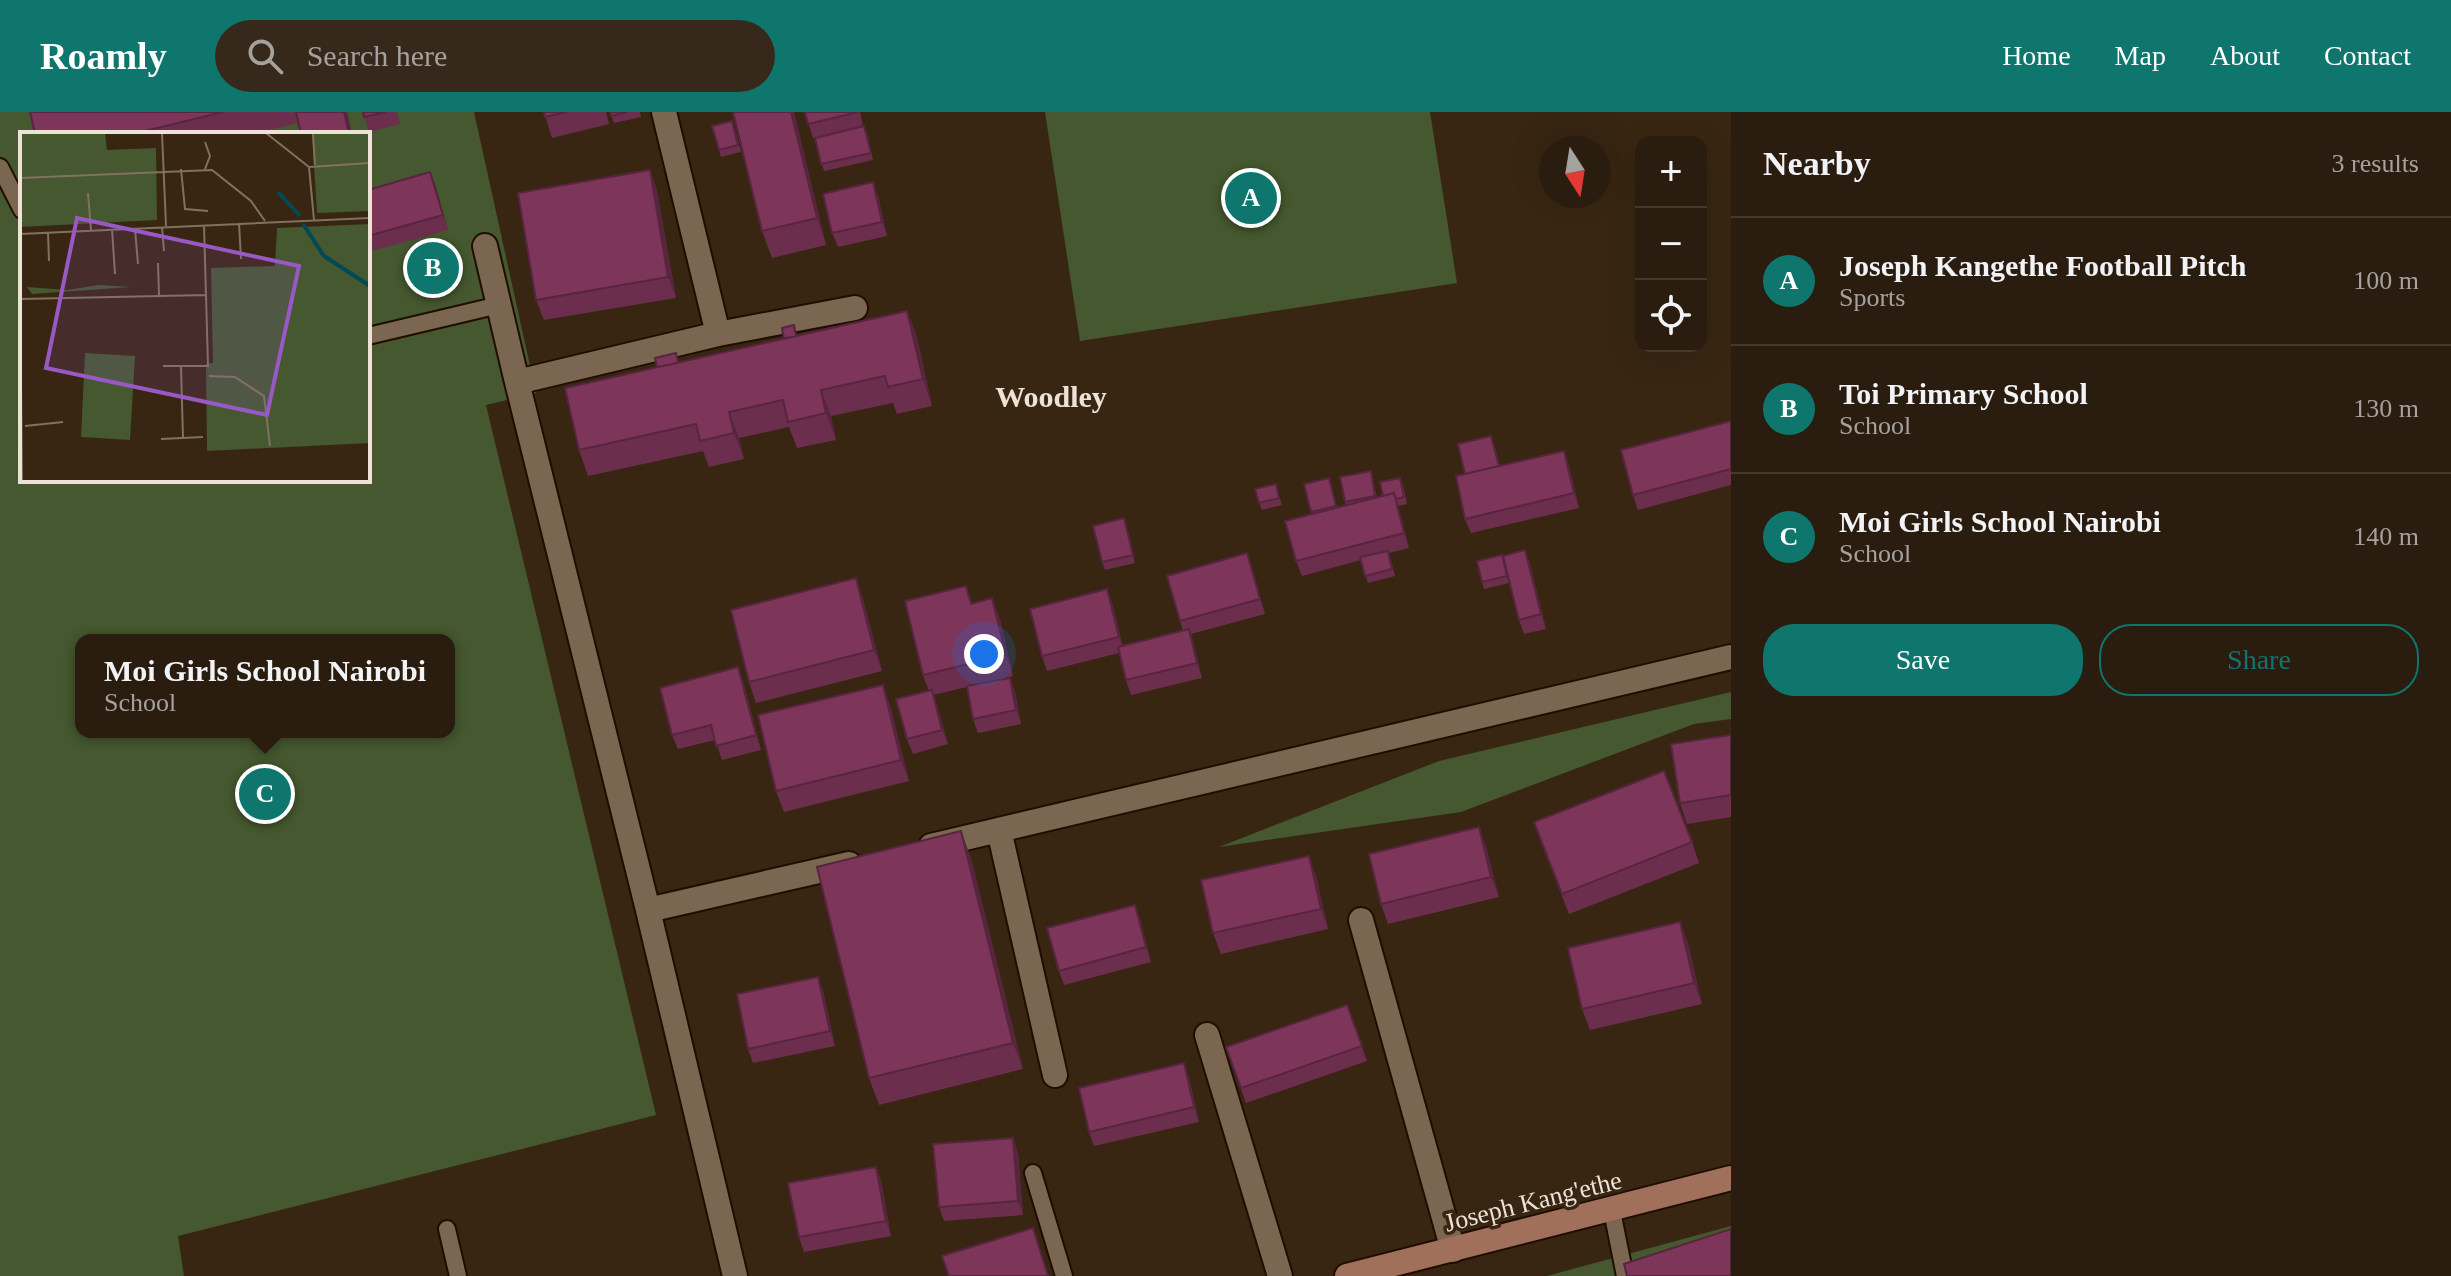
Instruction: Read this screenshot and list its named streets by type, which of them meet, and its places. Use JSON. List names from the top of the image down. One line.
{"streets":{"street":["Joseph Kang'ethe"]},"districts":["Woodley"],"north":"bottom","page":{"header":"Roamly","search":"Search here","nav":["Home","Map","About","Contact"],"heading":["Nearby","3 results"],"map_buttons":["+","−"],"pins":["A","B","C"],"list":[{"mark":"A","name":"Joseph Kangethe Football Pitch","note":"Sports","value":"100 m"},{"mark":"B","name":"Toi Primary School","note":"School","value":"130 m"},{"mark":"C","name":"Moi Girls School Nairobi","note":"School","value":"140 m"}],"buttons":["Save","Share"],"popup":["Moi Girls School Nairobi","School"]}}
